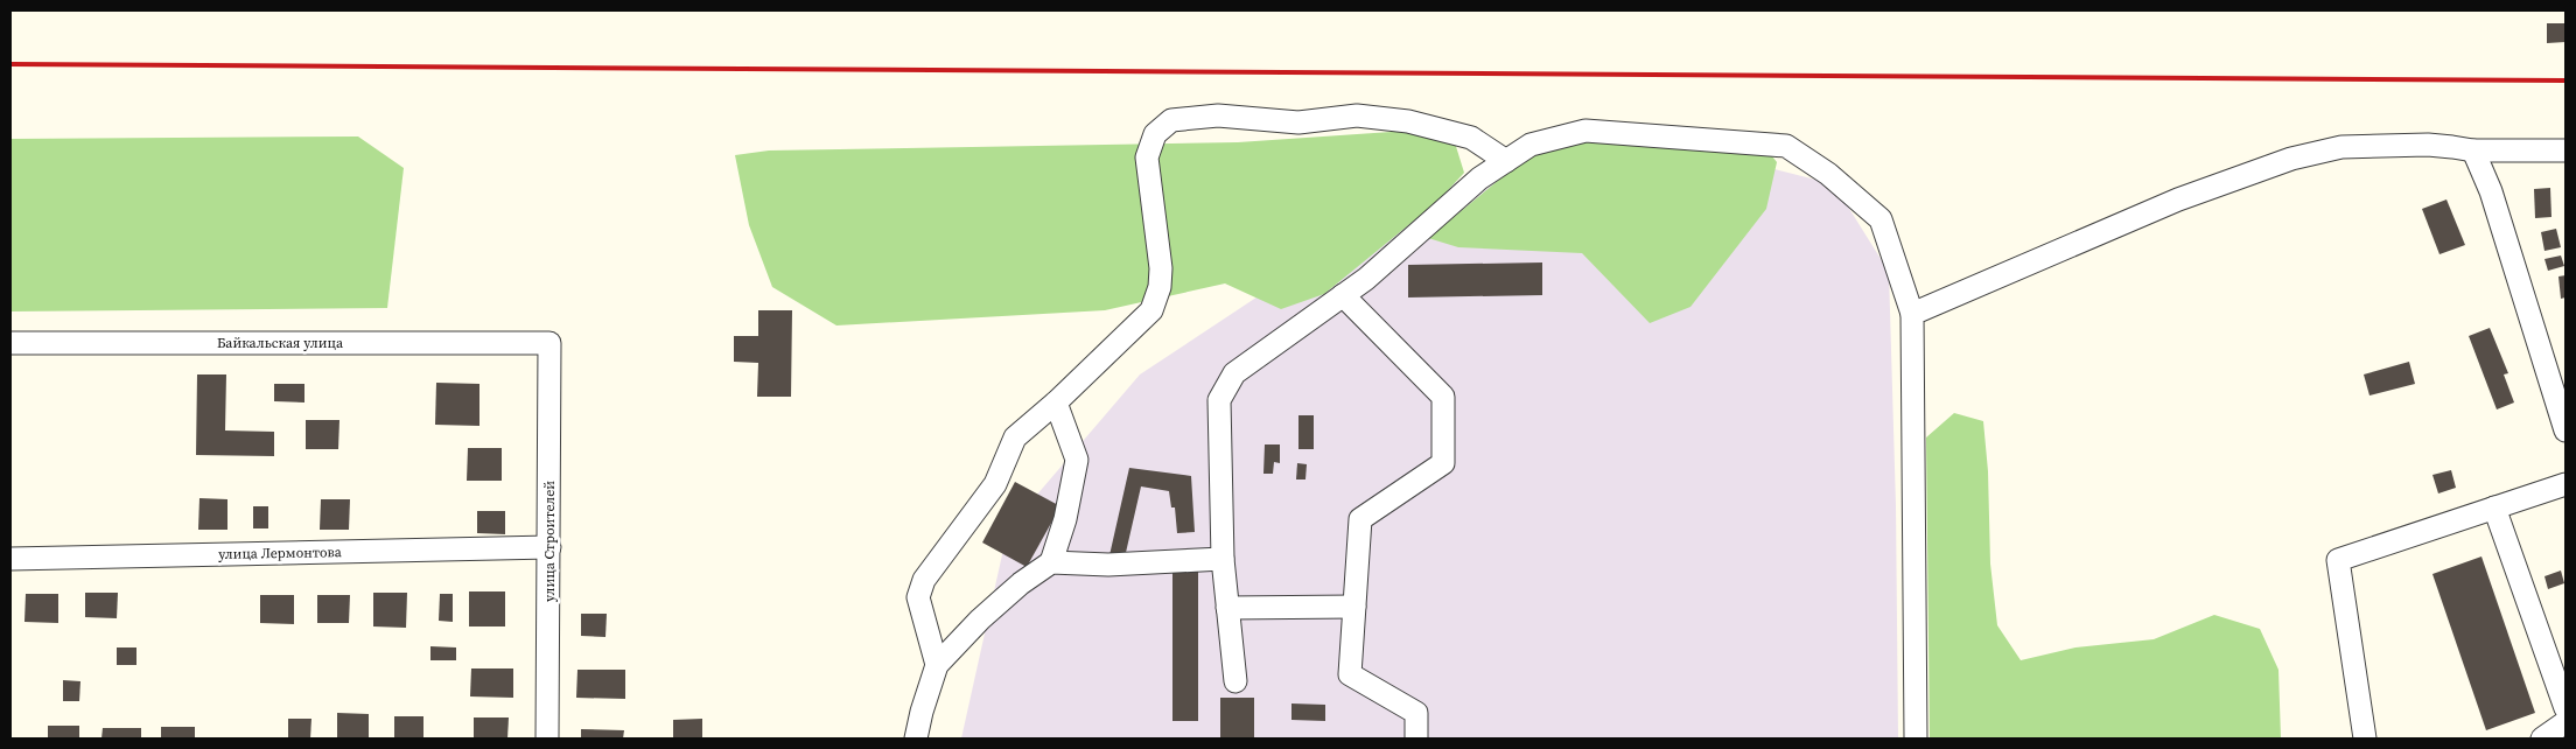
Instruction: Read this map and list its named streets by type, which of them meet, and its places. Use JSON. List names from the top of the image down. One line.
{"streets":{"street":["Байкальская улица","улица Строителей","улица Лермонтова"]},"crossings":[["Байкальская улица","улица Строителей"],["улица Строителей","улица Лермонтова"]]}
